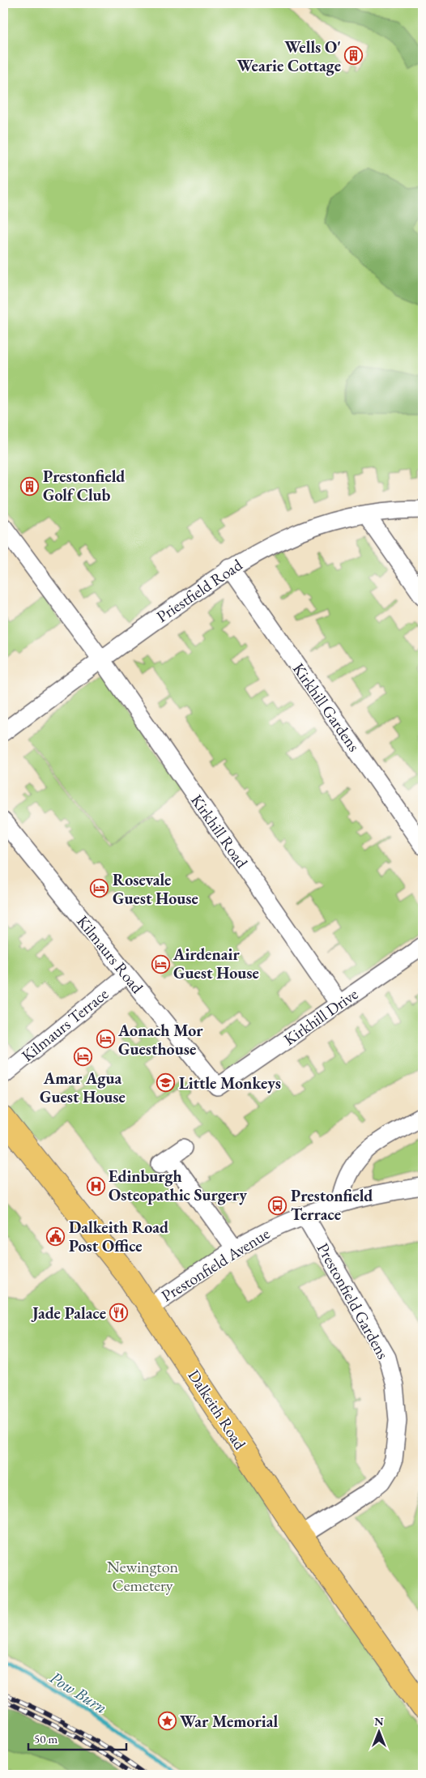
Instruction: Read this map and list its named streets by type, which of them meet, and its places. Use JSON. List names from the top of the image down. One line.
{"streets":{"main road":["Dalkeith Road"],"street":["Priestfield Road","Kirkhill Gardens","Kirkhill Road","Kilmaurs Road","Kirkhill Drive","Kilmaurs Terrace","Prestonfield Avenue","Prestonfield Gardens"]},"crossings":[["Priestfield Road","Kirkhill Gardens"],["Priestfield Road","Kirkhill Road"],["Kirkhill Road","Kirkhill Drive"],["Kilmaurs Road","Kirkhill Drive"],["Kilmaurs Road","Kilmaurs Terrace"],["Prestonfield Avenue","Prestonfield Gardens"],["Prestonfield Avenue","Dalkeith Road"],["Prestonfield Gardens","Dalkeith Road"]],"water":["Pow Burn"],"parks":["Newington Cemetery"],"places":{"building":["Wells O' Wearie Cottage","Prestonfield Golf Club"],"hotel":["Rosevale Guest House","Airdenair Guest House","Aonach Mor Guesthouse","Amar Agua Guest House"],"school or university":["Little Monkeys"],"hospital":["Edinburgh Osteopathic Surgery"],"bus stop":["Prestonfield Terrace"],"public building":["Dalkeith Road Post Office"],"restaurant":["Jade Palace"],"place":["War Memorial"]},"scale_bar":"50 m","north":"top"}
